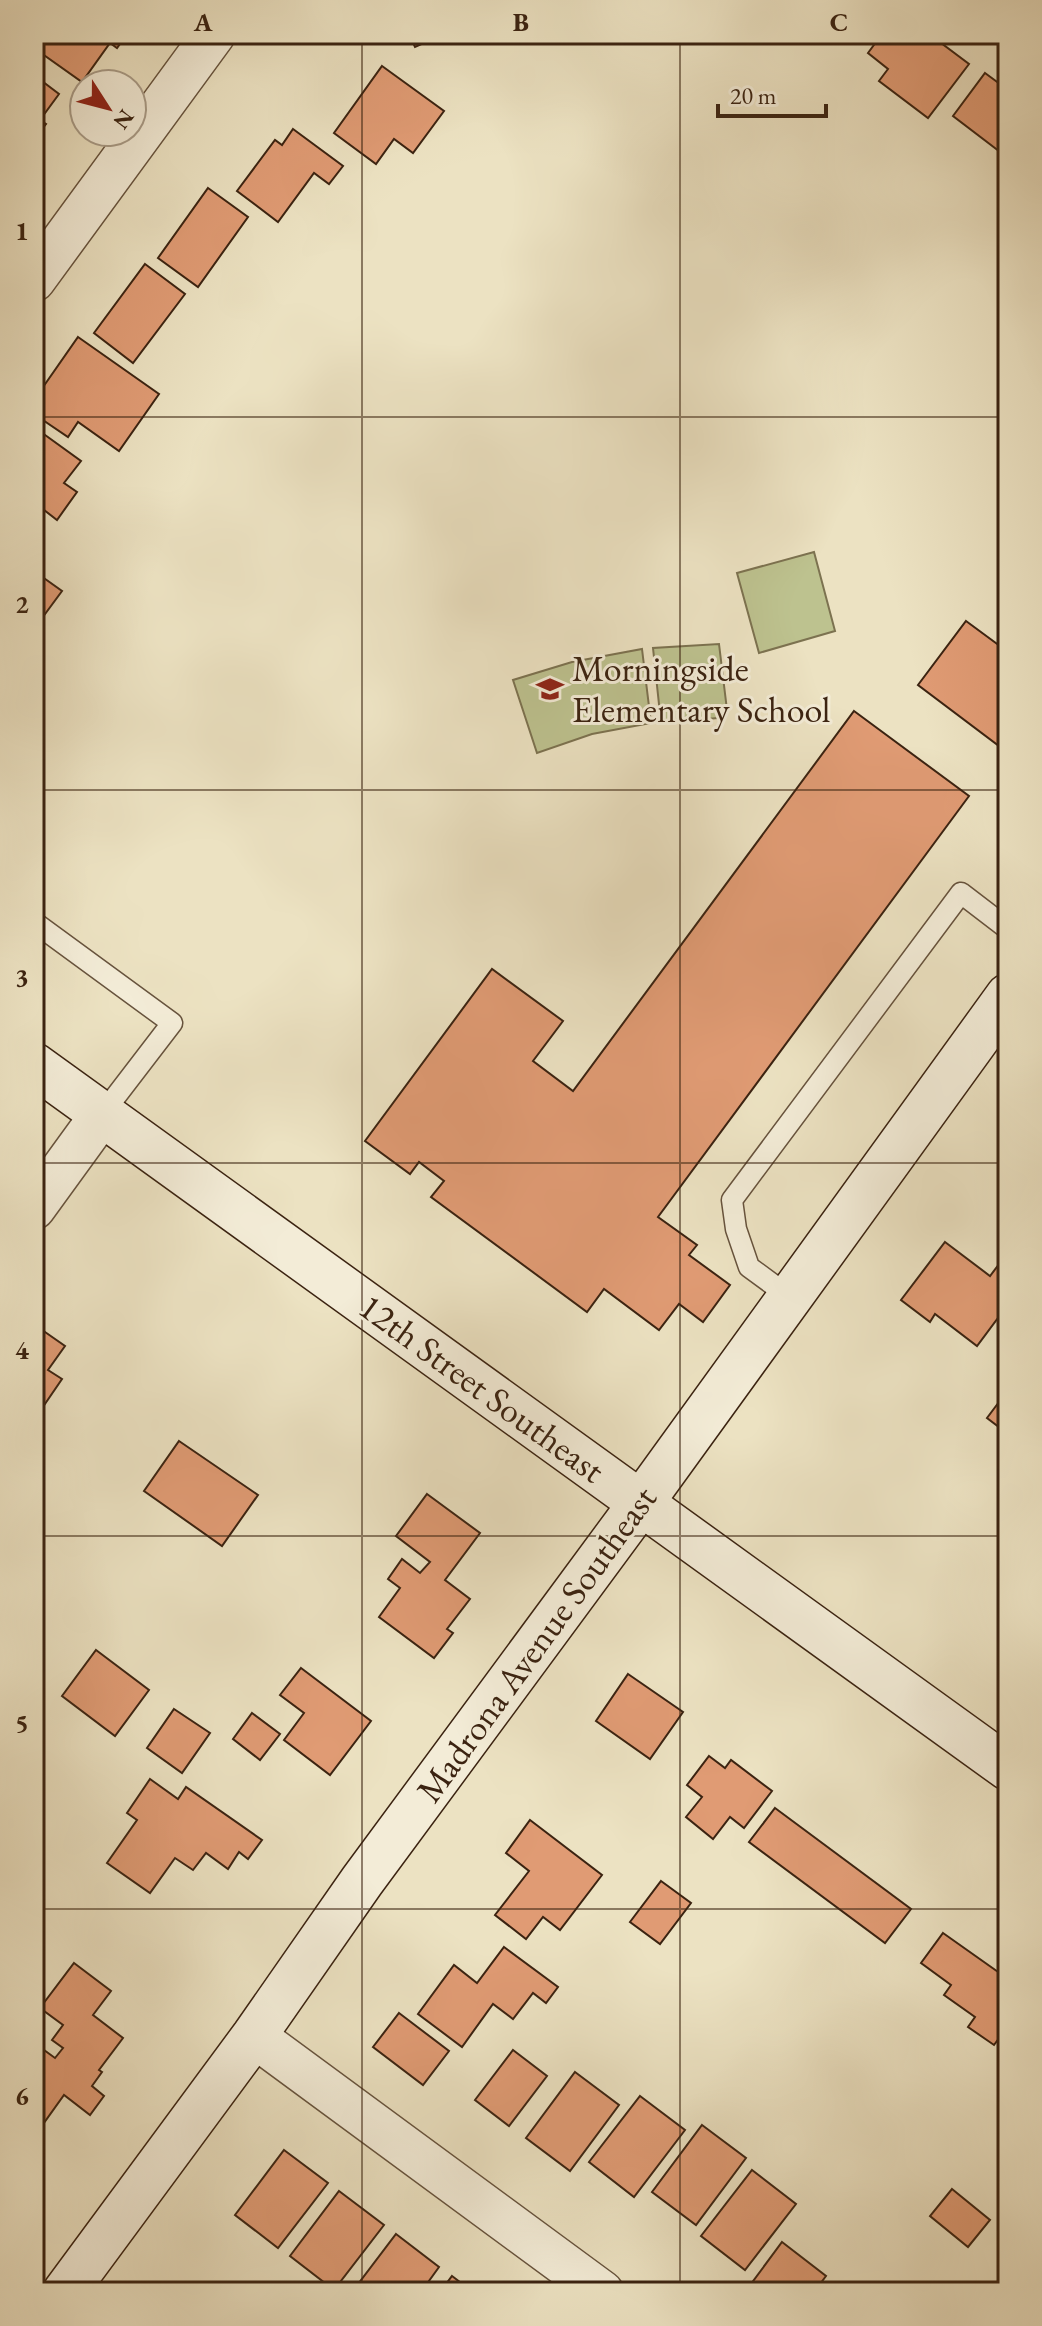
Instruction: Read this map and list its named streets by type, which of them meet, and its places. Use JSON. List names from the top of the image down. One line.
{"streets":{"main road":["12th Street Southeast","Madrona Avenue Southeast"]},"crossings":[["12th Street Southeast","Madrona Avenue Southeast"]],"places":{"school or university":["Morningside Elementary School"]},"scale_bar":"20 m","north":"bottom right","grid":{"columns":["A","B","C"],"rows":["1","2","3","4","5","6"]}}
